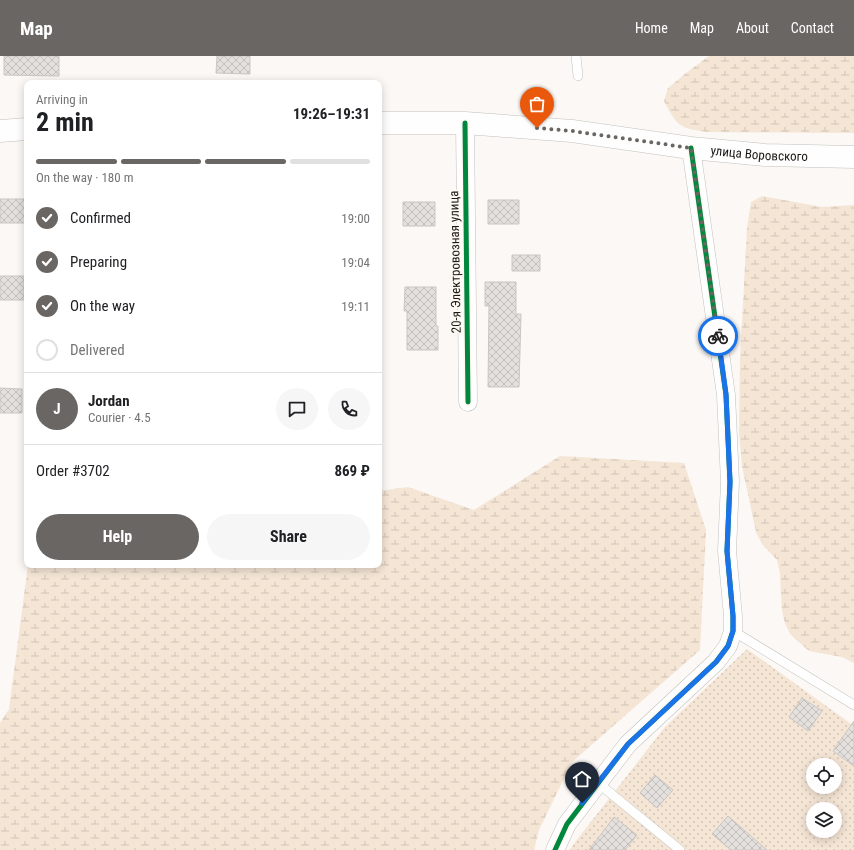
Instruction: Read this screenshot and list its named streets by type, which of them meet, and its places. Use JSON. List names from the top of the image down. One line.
{"streets":{"main road":["улица Воровского"],"street":["20-я Электровозная улица"]},"crossings":[["улица Воровского","20-я Электровозная улица"]],"page":{"header":"Map","nav":["Home","Map","About","Contact"],"heading":["2 min","Arriving in","19:26–19:31"],"panel":["Jordan","Courier · 4.5","Order #3702","869 ₽"],"bar":"On the way · 180 m","list":[["Confirmed","19:00"],["Preparing","19:04"],["On the way","19:11"],"Delivered"],"round":"J","buttons":["Help","Share"]}}
